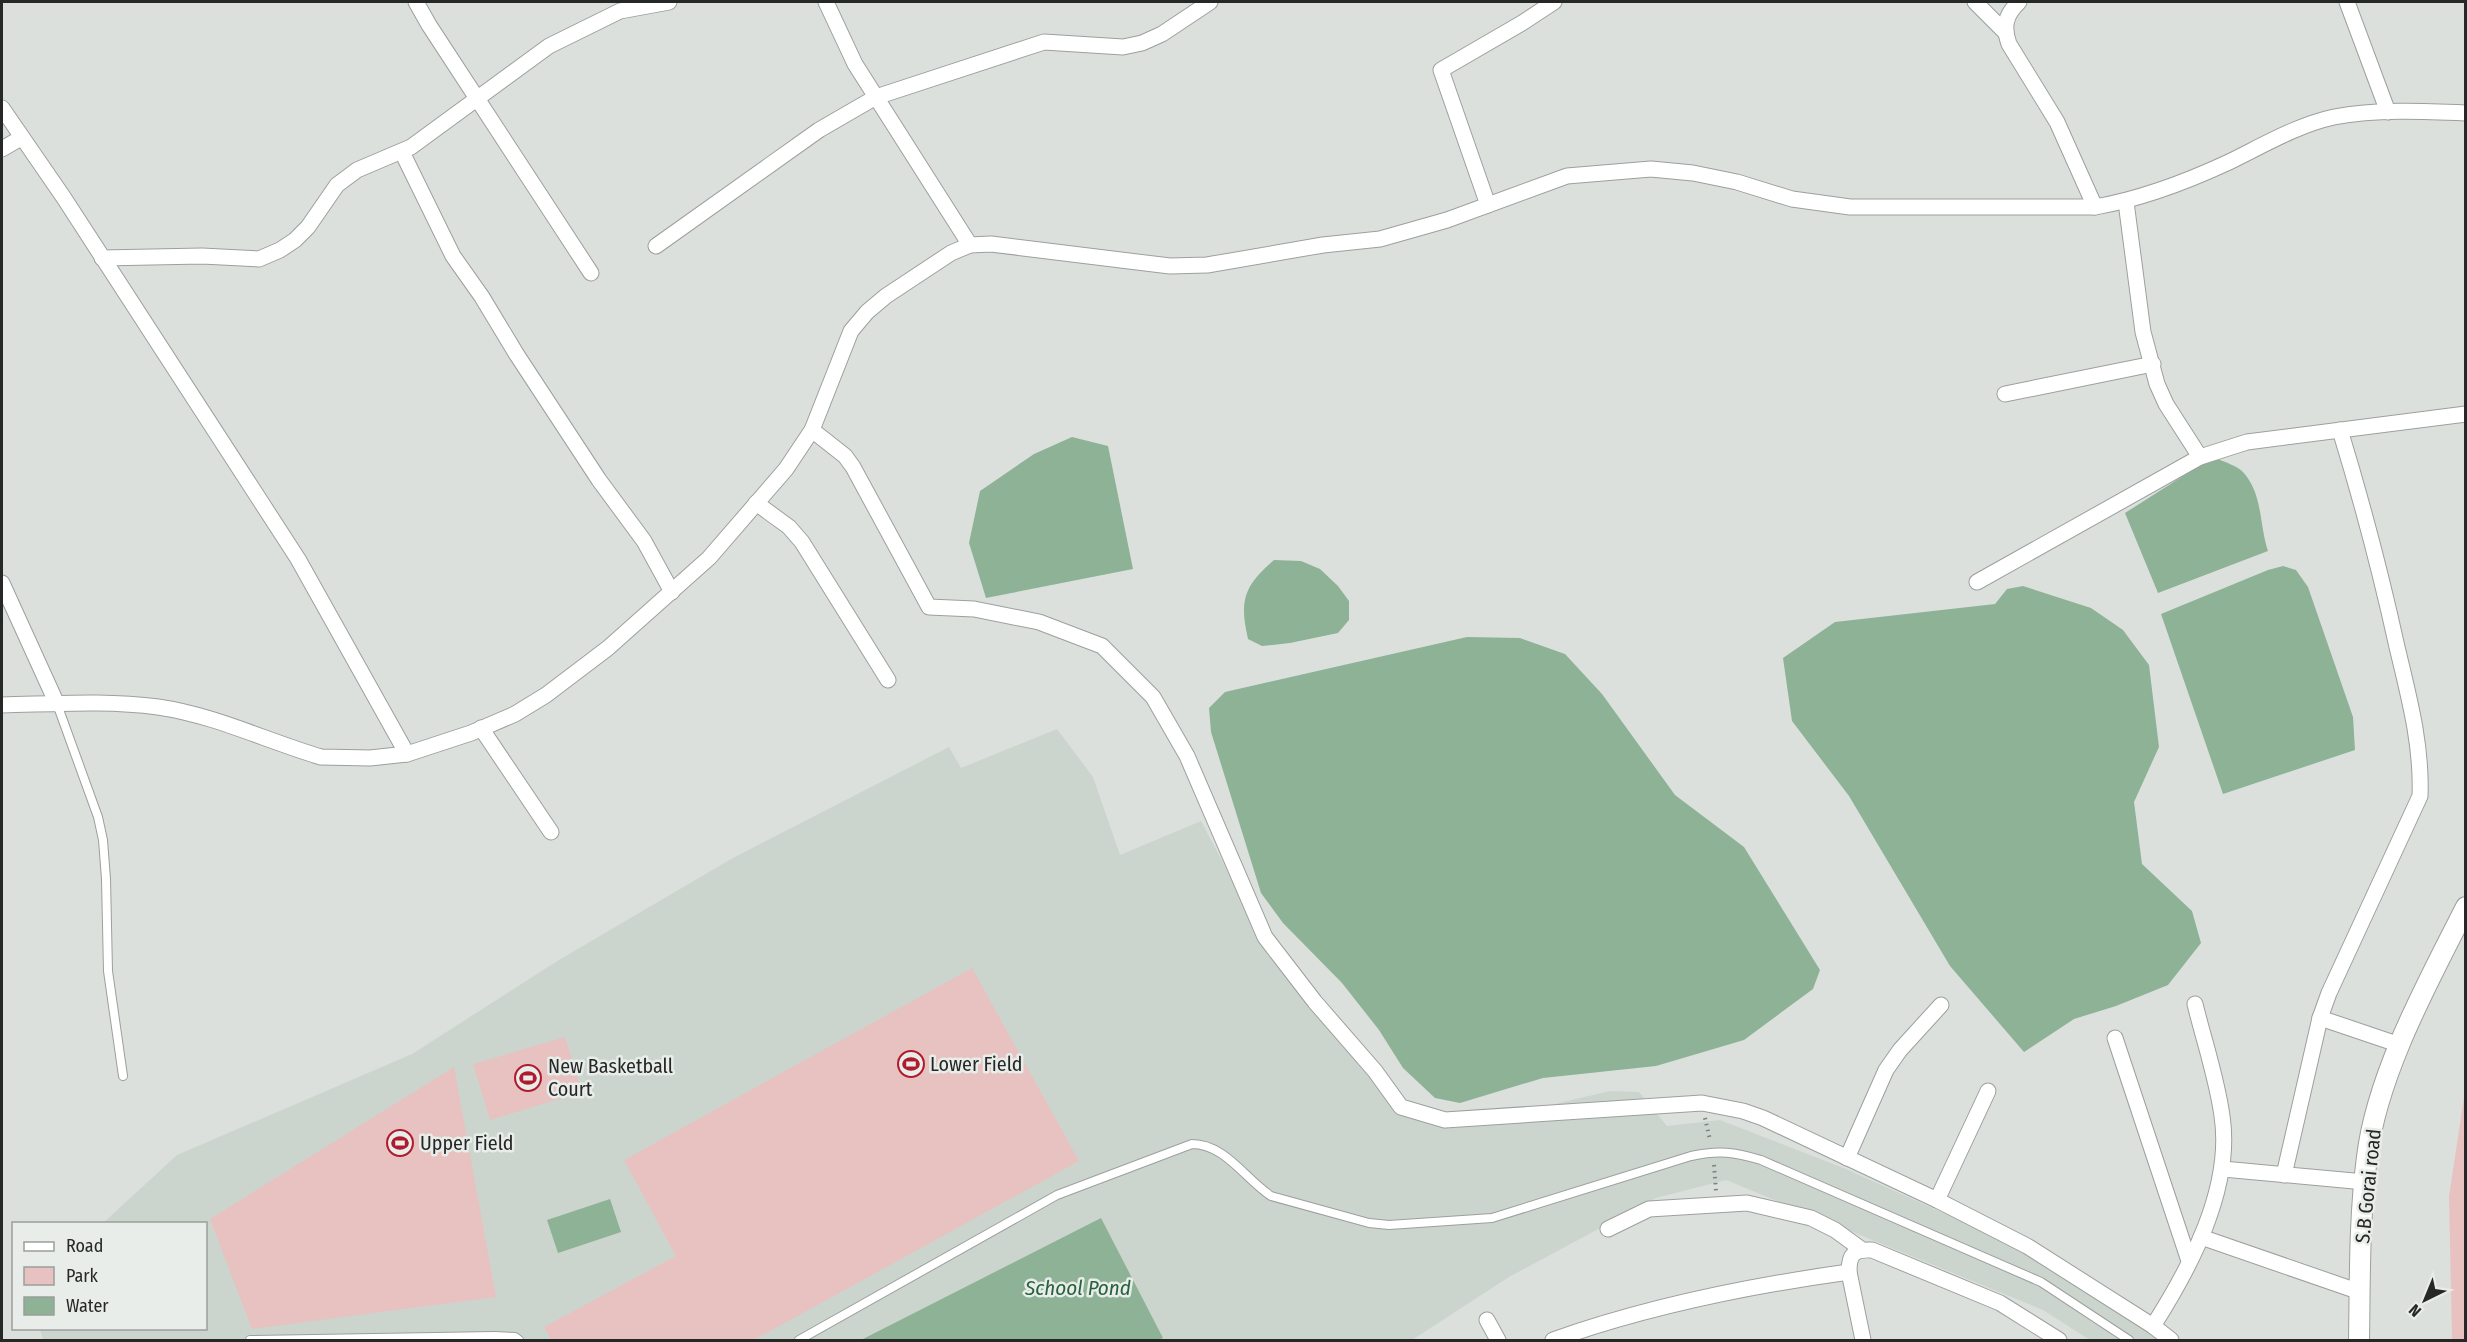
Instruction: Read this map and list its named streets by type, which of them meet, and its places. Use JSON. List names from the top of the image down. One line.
{"streets":{"street":["S.B Gorai road"]},"water":["School Pond"],"places":{"sports":["Lower Field","New Basketball Court","Upper Field"]},"legend":["Road","Park","Water"],"north":"bottom left"}
